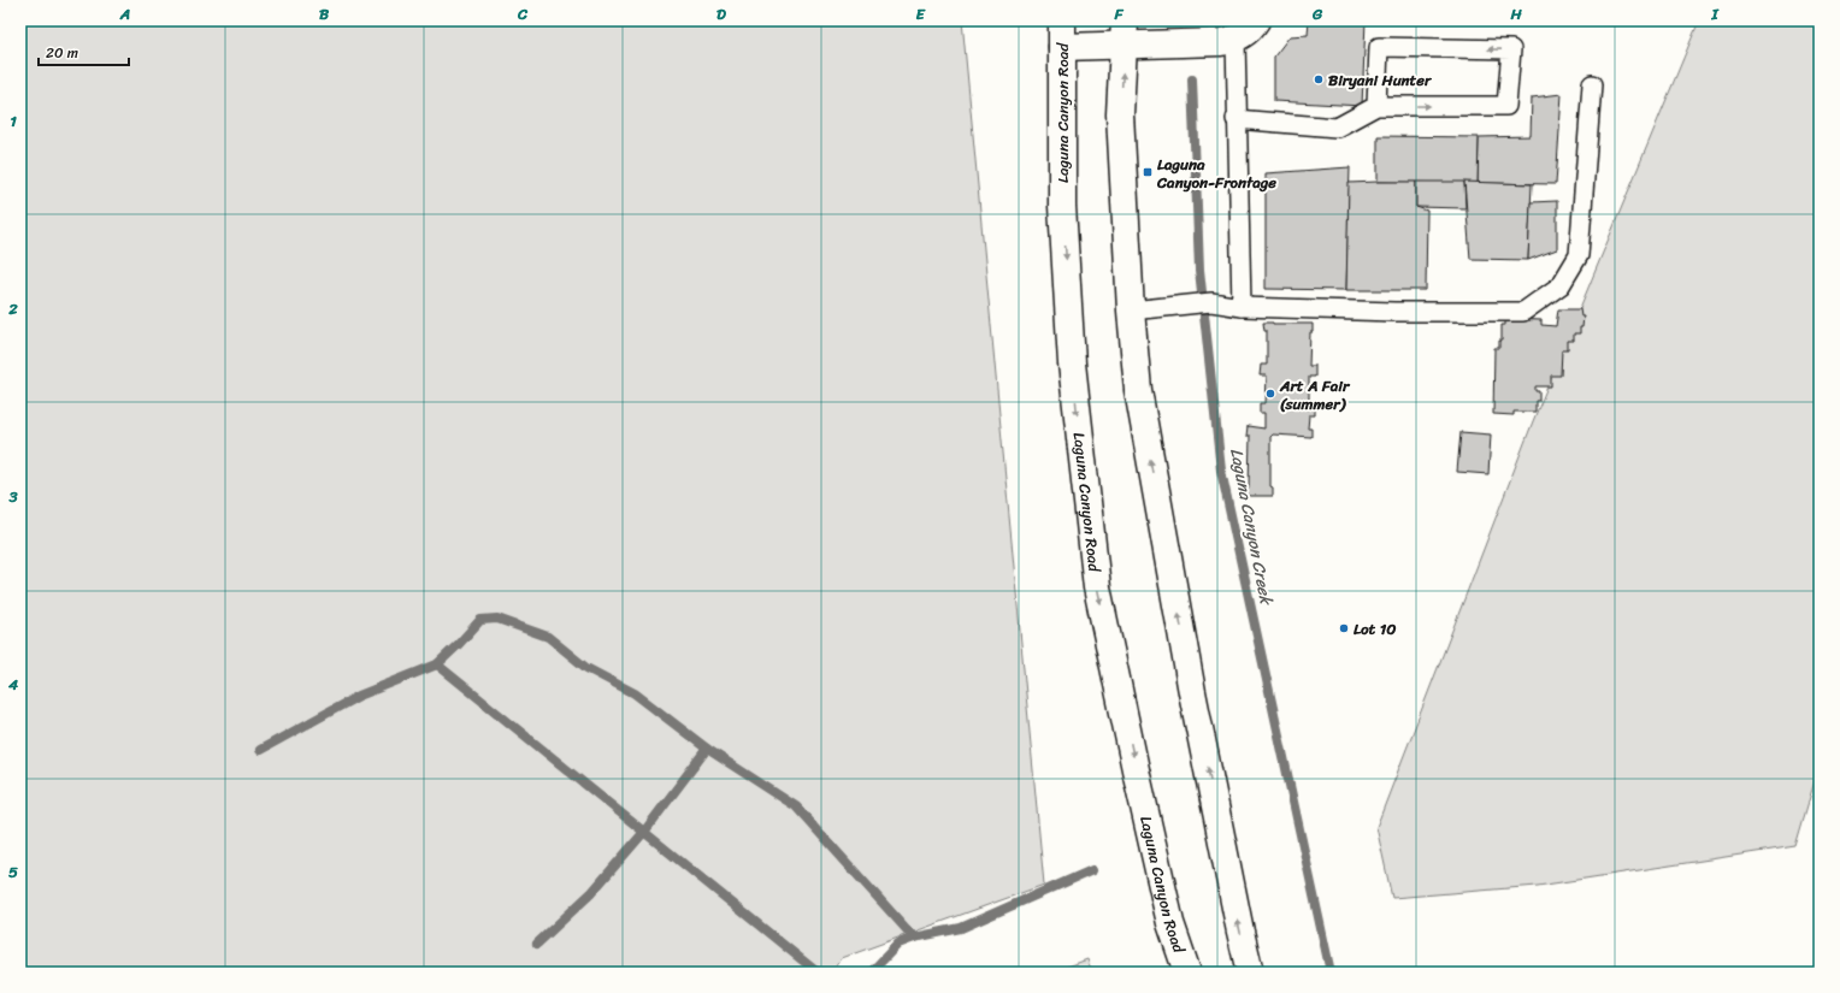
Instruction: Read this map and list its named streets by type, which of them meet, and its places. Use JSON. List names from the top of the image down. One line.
{"streets":{"main road":["Laguna Canyon Road"]},"water":["Laguna Canyon Creek"],"places":{"other":["Biryani Hunter","Art A Fair (summer)","Lot 10"],"transit":["Laguna Canyon-Frontage"]},"scale_bar":"20 m","grid":{"columns":["A","B","C","D","E","F","G","H","I"],"rows":["1","2","3","4","5"]}}
